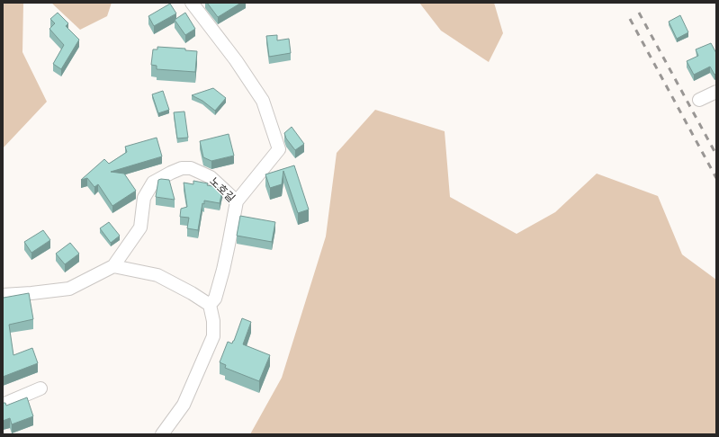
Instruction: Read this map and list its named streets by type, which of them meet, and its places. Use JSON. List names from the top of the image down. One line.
{"streets":{"street":["노호길"]}}
